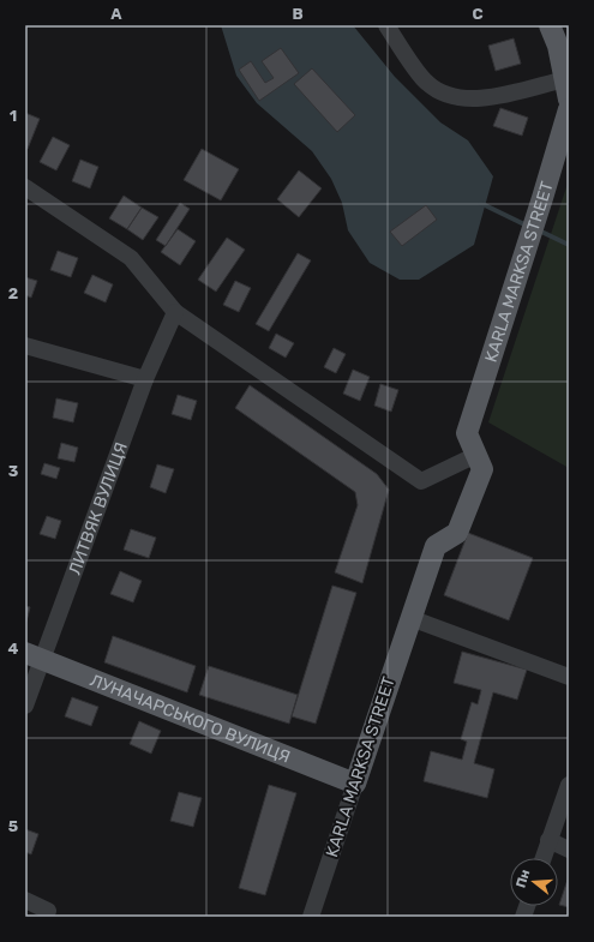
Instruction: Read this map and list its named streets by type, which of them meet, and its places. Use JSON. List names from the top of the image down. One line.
{"streets":{"main road":["KARLA MARKSA STREET","ЛУНАЧАРСЬКОГО ВУЛИЦЯ"],"street":["ЛИТВЯК ВУЛИЦЯ"]},"crossings":[["KARLA MARKSA STREET","ЛУНАЧАРСЬКОГО ВУЛИЦЯ"],["ЛИТВЯК ВУЛИЦЯ","ЛУНАЧАРСЬКОГО ВУЛИЦЯ"]],"north":"left","grid":{"columns":["A","B","C"],"rows":["1","2","3","4","5"]}}
